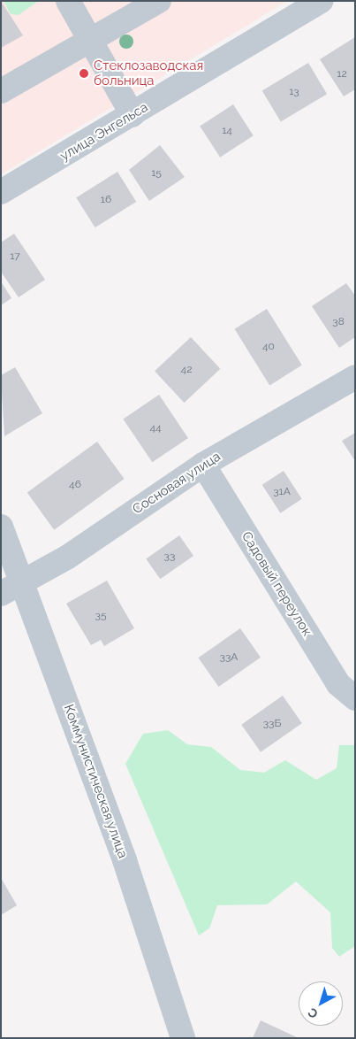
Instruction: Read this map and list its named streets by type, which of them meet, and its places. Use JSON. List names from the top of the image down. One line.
{"streets":{"street":["улица Энгельса","Сосновая улица","Садовый переулок","Коммунистическая улица"]},"crossings":[["Сосновая улица","Садовый переулок"],["Сосновая улица","Коммунистическая улица"]],"places":["Стеклозаводская больница"],"house_numbers":["12","13","14","15","16","17","38","40","42","44","46","31А","33","35","33А","33Б"],"north":"bottom left"}
